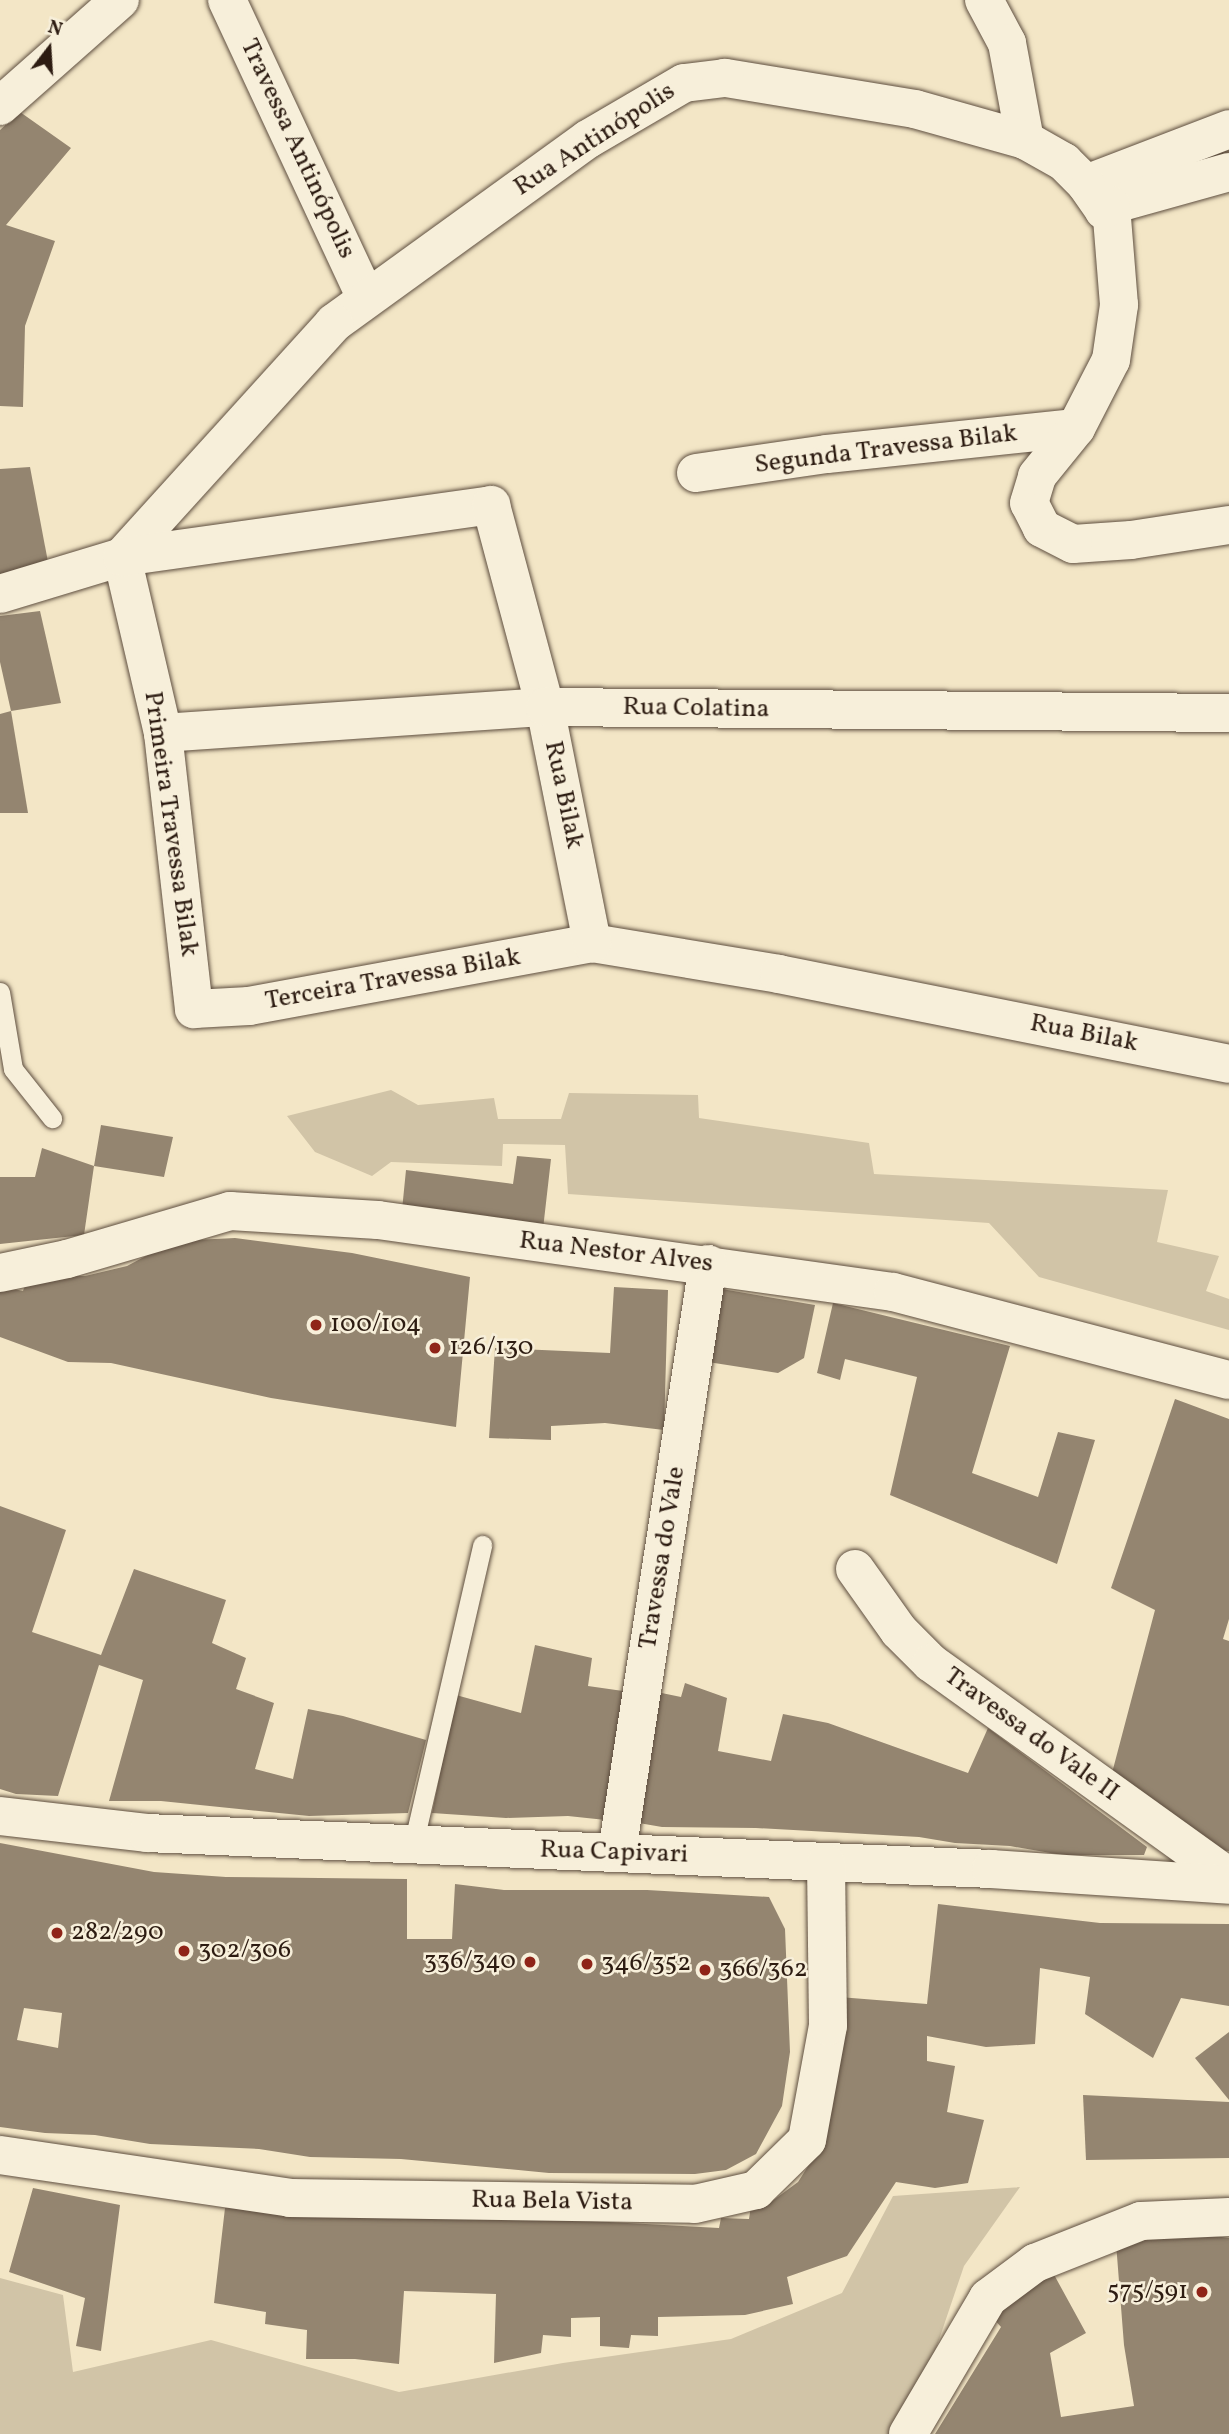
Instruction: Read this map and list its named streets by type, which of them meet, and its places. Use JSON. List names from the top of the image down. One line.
{"streets":{"street":["Rua Antinópolis","Travessa Antinópolis","Segunda Travessa Bilak","Rua Colatina","Rua Bilak","Primeira Travessa Bilak","Terceira Travessa Bilak","Rua Nestor Alves","Travessa do Vale","Travessa do Vale II","Rua Capivari","Rua Bela Vista"]},"crossings":[["Rua Antinópolis","Travessa Antinópolis"],["Rua Antinópolis","Rua Bilak"],["Rua Antinópolis","Primeira Travessa Bilak"],["Rua Colatina","Rua Bilak"],["Rua Colatina","Primeira Travessa Bilak"],["Rua Bilak","Primeira Travessa Bilak"],["Rua Bilak","Terceira Travessa Bilak"],["Primeira Travessa Bilak","Terceira Travessa Bilak"],["Rua Nestor Alves","Travessa do Vale"],["Travessa do Vale","Rua Capivari"],["Rua Capivari","Rua Bela Vista"]],"places":["100/104","126/130","282/290","302/306","336/340","346/352","366/362","575/591"],"north":"top"}
